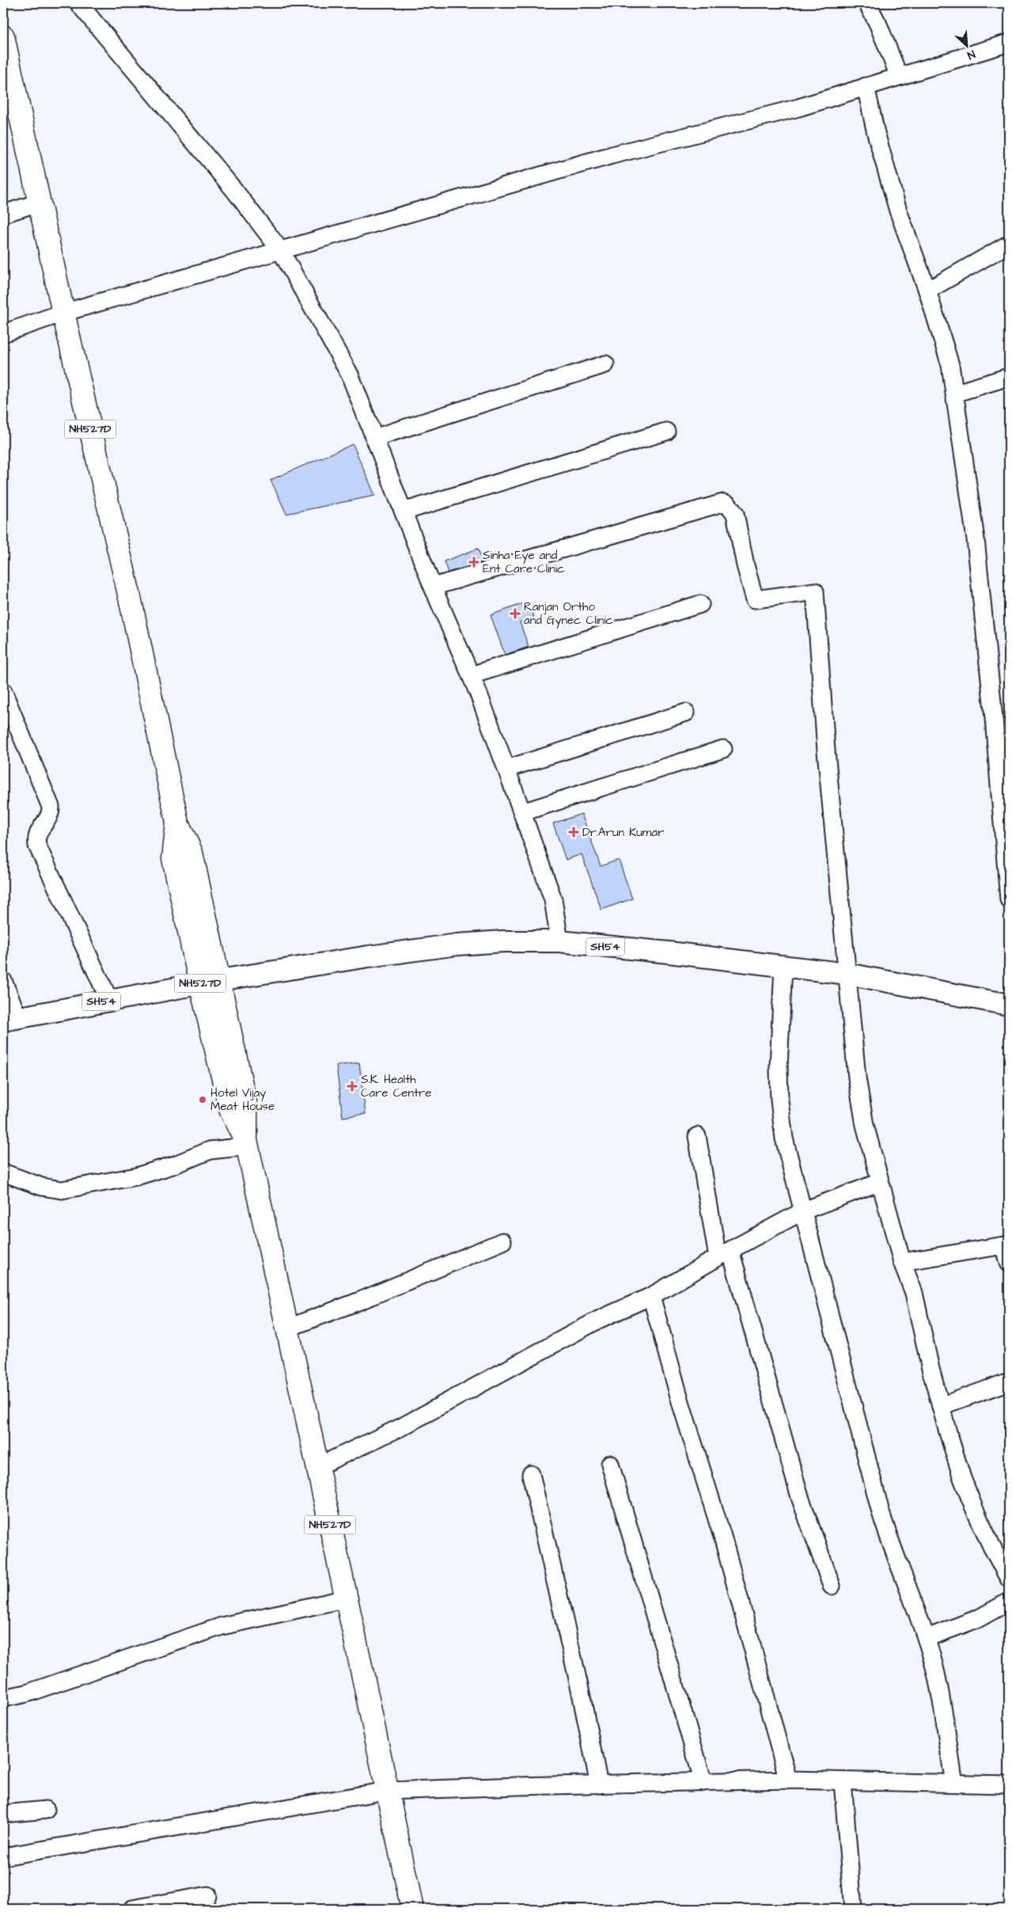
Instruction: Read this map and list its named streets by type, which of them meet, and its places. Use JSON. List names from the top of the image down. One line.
{"streets":{"highway":["NH527D"],"main road":["SH54"]},"crossings":[["NH527D","SH54"]],"places":{"health":["Sinha Eye and Ent Care Clinic","Ranjan Ortho and Gynec Clinic","Dr.Arun Kumar","S.K. Health Care Centre"],"other":["Hotel Vijay Meat House"]},"north":"bottom right"}
